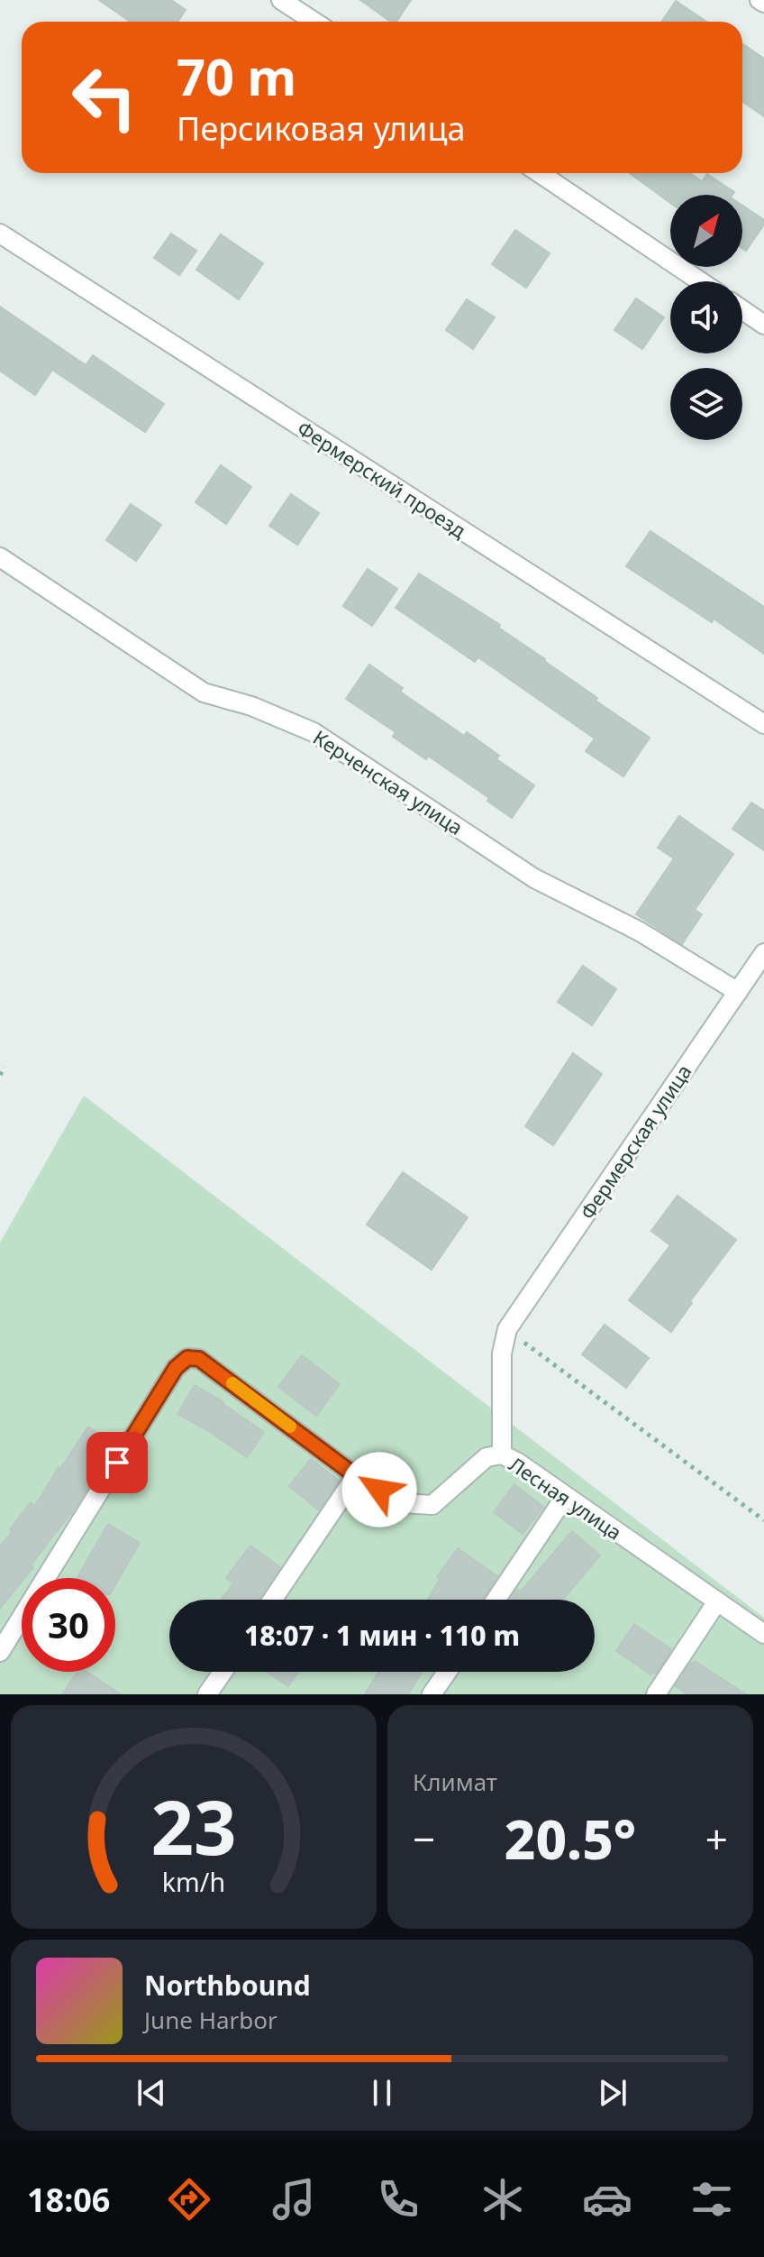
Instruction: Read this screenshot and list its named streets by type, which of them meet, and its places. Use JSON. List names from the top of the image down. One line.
{"streets":{"street":["Фермерский проезд","Керченская улица","Фермерская улица","Лесная улица"]},"crossings":[["Керченская улица","Фермерская улица"]],"north":"top right","page":{"turn":["70 m","Персиковая улица"],"limit":"30","trip":"18:07 · 1 мин · 110 m","tile":"Климат","heat":["−","20.5°","+"],"song":["Northbound","June Harbor"],"tabs":"18:06","gauge":["23","km/h"]}}
